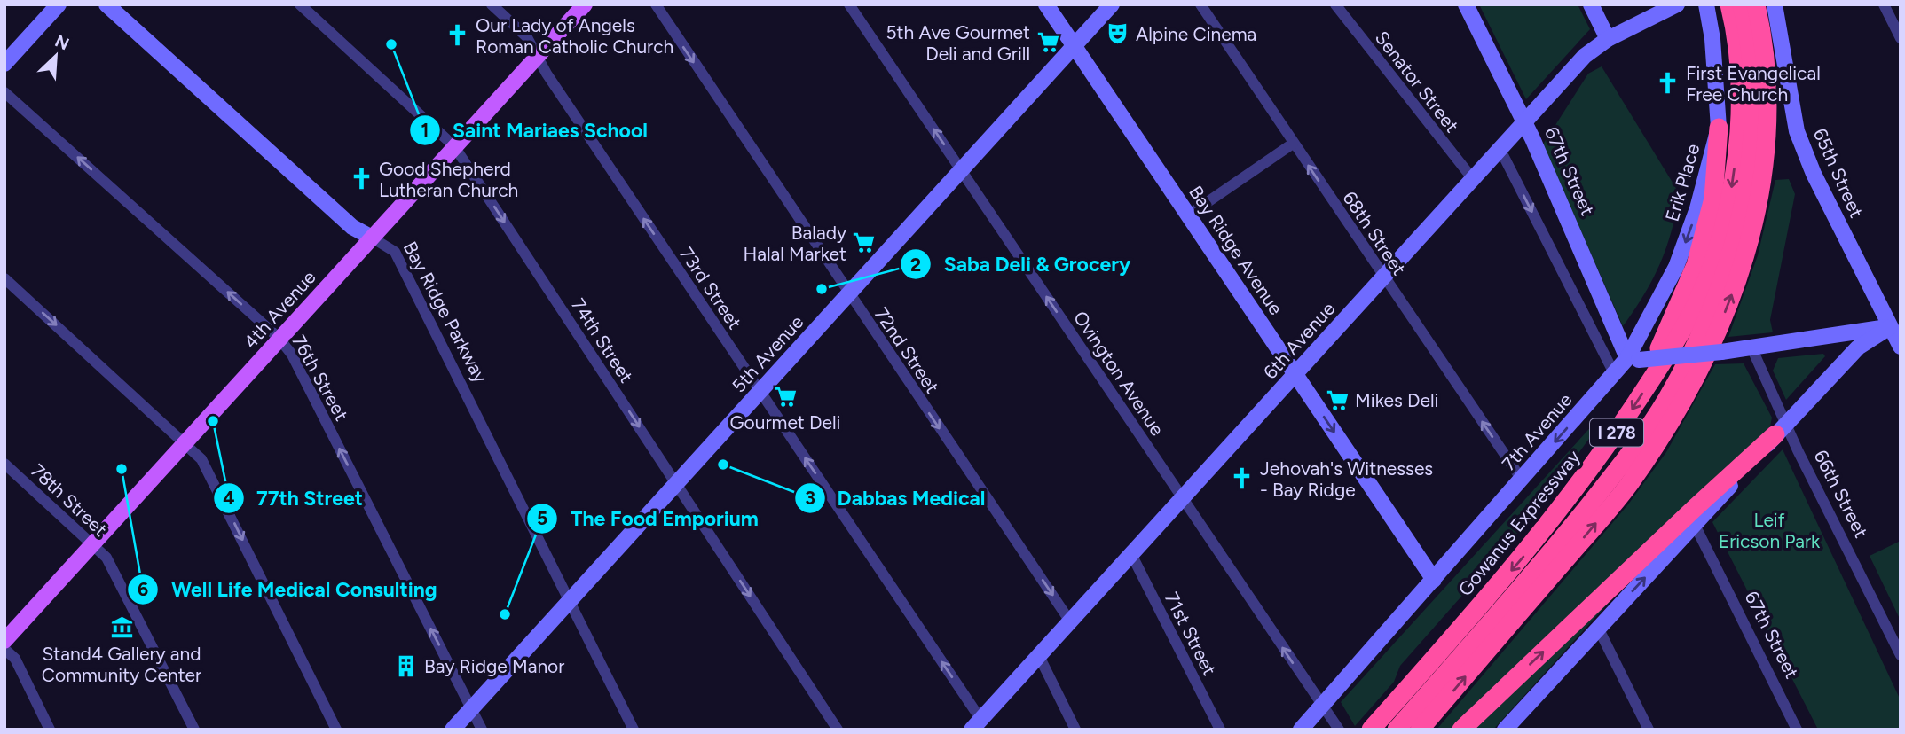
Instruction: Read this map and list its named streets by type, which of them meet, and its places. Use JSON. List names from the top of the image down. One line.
{"streets":{"highway":["I 278","Gowanus Expressway"],"main road":["4th Avenue"],"street":["Senator Street","67th Street","65th Street","Erik Place","68th Street","Bay Ridge Avenue","73rd Street","Bay Ridge Parkway","74th Street","6th Avenue","72nd Street","5th Avenue","Ovington Avenue","76th Street","7th Avenue","66th Street","78th Street","71st Street"]},"crossings":[["Senator Street","6th Avenue"],["67th Street","Erik Place"],["67th Street","6th Avenue"],["67th Street","7th Avenue"],["Erik Place","7th Avenue"],["68th Street","6th Avenue"],["68th Street","7th Avenue"],["Bay Ridge Avenue","6th Avenue"],["Bay Ridge Avenue","5th Avenue"],["Bay Ridge Avenue","7th Avenue"],["73rd Street","4th Avenue"],["73rd Street","6th Avenue"],["73rd Street","5th Avenue"],["4th Avenue","Bay Ridge Parkway"],["4th Avenue","74th Street"],["4th Avenue","76th Street"],["4th Avenue","78th Street"],["Bay Ridge Parkway","5th Avenue"],["74th Street","5th Avenue"],["6th Avenue","72nd Street"],["6th Avenue","Ovington Avenue"],["6th Avenue","71st Street"],["72nd Street","5th Avenue"],["5th Avenue","Ovington Avenue"],["5th Avenue","76th Street"],["Ovington Avenue","7th Avenue"],["I 278","Gowanus Expressway"]],"one_way":["Erik Place","68th Street","Bay Ridge Avenue","73rd Street","74th Street","72nd Street","Ovington Avenue","76th Street"],"parks":["Leif Ericson Park"],"places":{"theatre":["Alpine Cinema"],"church":["Our Lady of Angels Roman Catholic Church","First Evangelical Free Church","Good Shepherd Lutheran Church","Jehovah's Witnesses - Bay Ridge"],"supermarket":["5th Ave Gourmet Deli and Grill","Balady Halal Market","Gourmet Deli","Mikes Deli"],"other":["Saint Mariaes School","Saba Deli & Grocery","77th Street","Dabbas Medical","Well Life Medical Consulting","The Food Emporium"],"museum":["Stand4 Gallery and Community Center"],"building":["Bay Ridge Manor"]},"north":"top right"}
